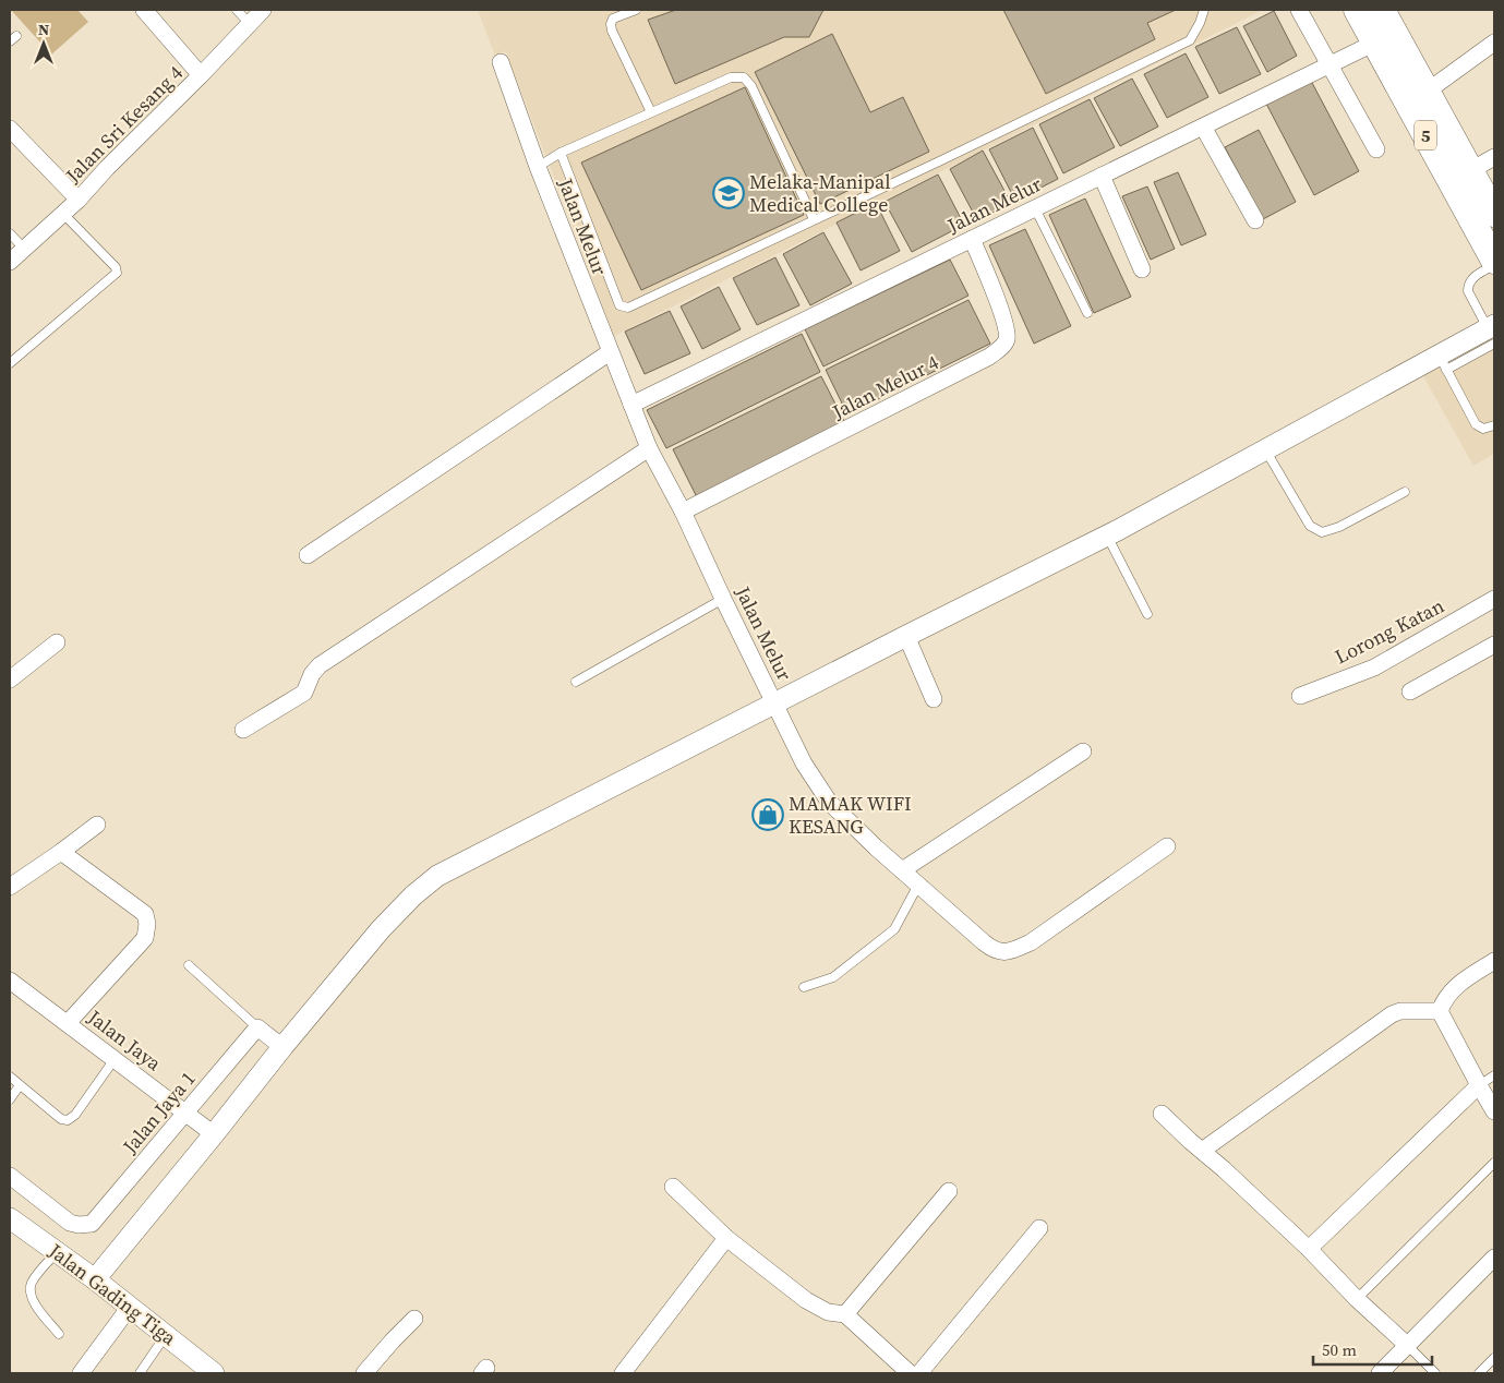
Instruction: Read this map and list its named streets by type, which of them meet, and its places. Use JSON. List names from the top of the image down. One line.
{"streets":{"main road":["5"],"street":["Jalan Sri Kesang 4","Jalan Melur","Jalan Melur 4","Lorong Katan","Jalan Jaya","Jalan Jaya 1","Jalan Gading Tiga"]},"crossings":[["5","Jalan Melur"],["Jalan Melur","Jalan Melur 4"],["Jalan Jaya","Jalan Jaya 1"]],"places":{"school or university":["Melaka-Manipal Medical College"],"shop":["MAMAK WIFI KESANG"]},"scale_bar":"50 m","north":"top"}
